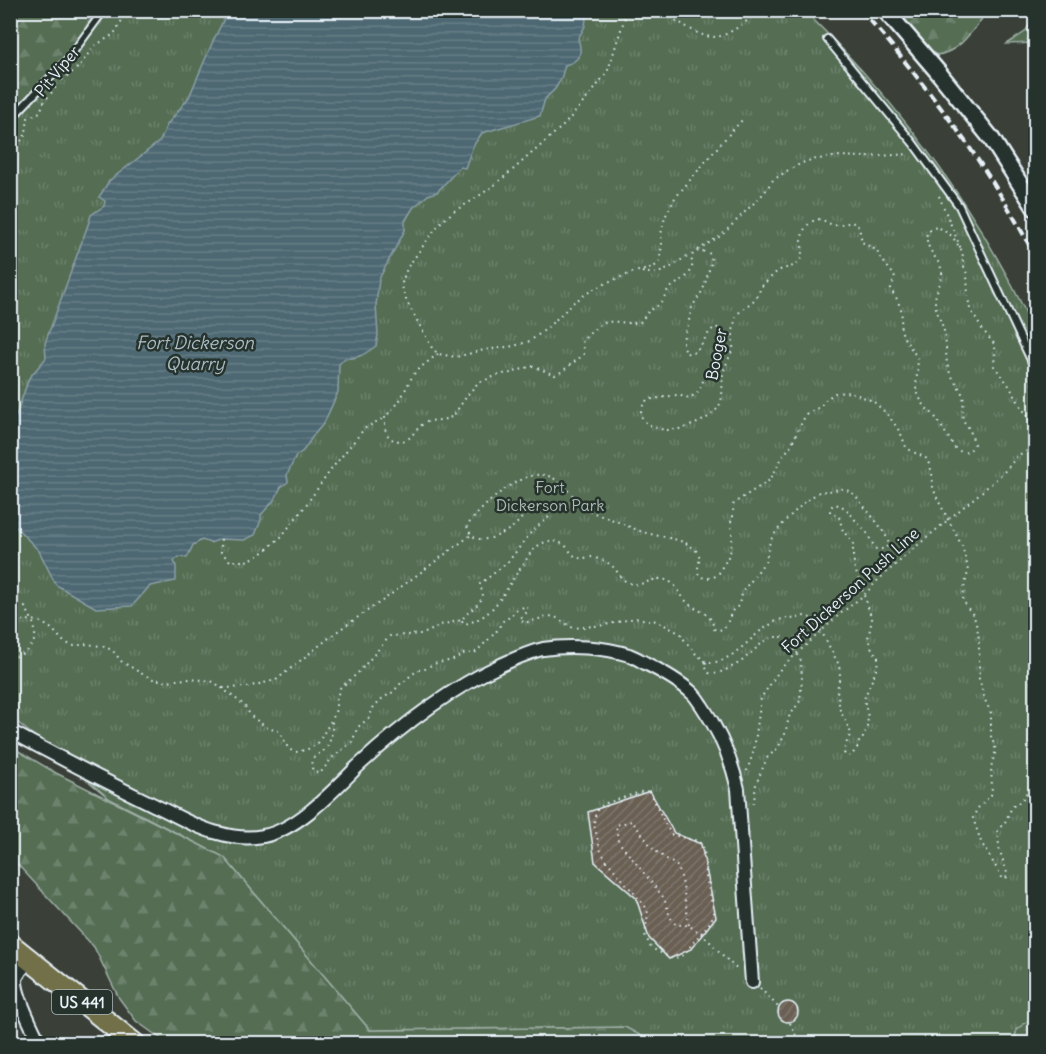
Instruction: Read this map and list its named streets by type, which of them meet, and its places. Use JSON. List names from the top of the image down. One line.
{"streets":{"highway":["US 441"],"path":["Pit Viper","Booger","Fort Dickerson Push Line"]},"water":["Fort Dickerson Quarry"],"parks":["Fort Dickerson Park"]}
